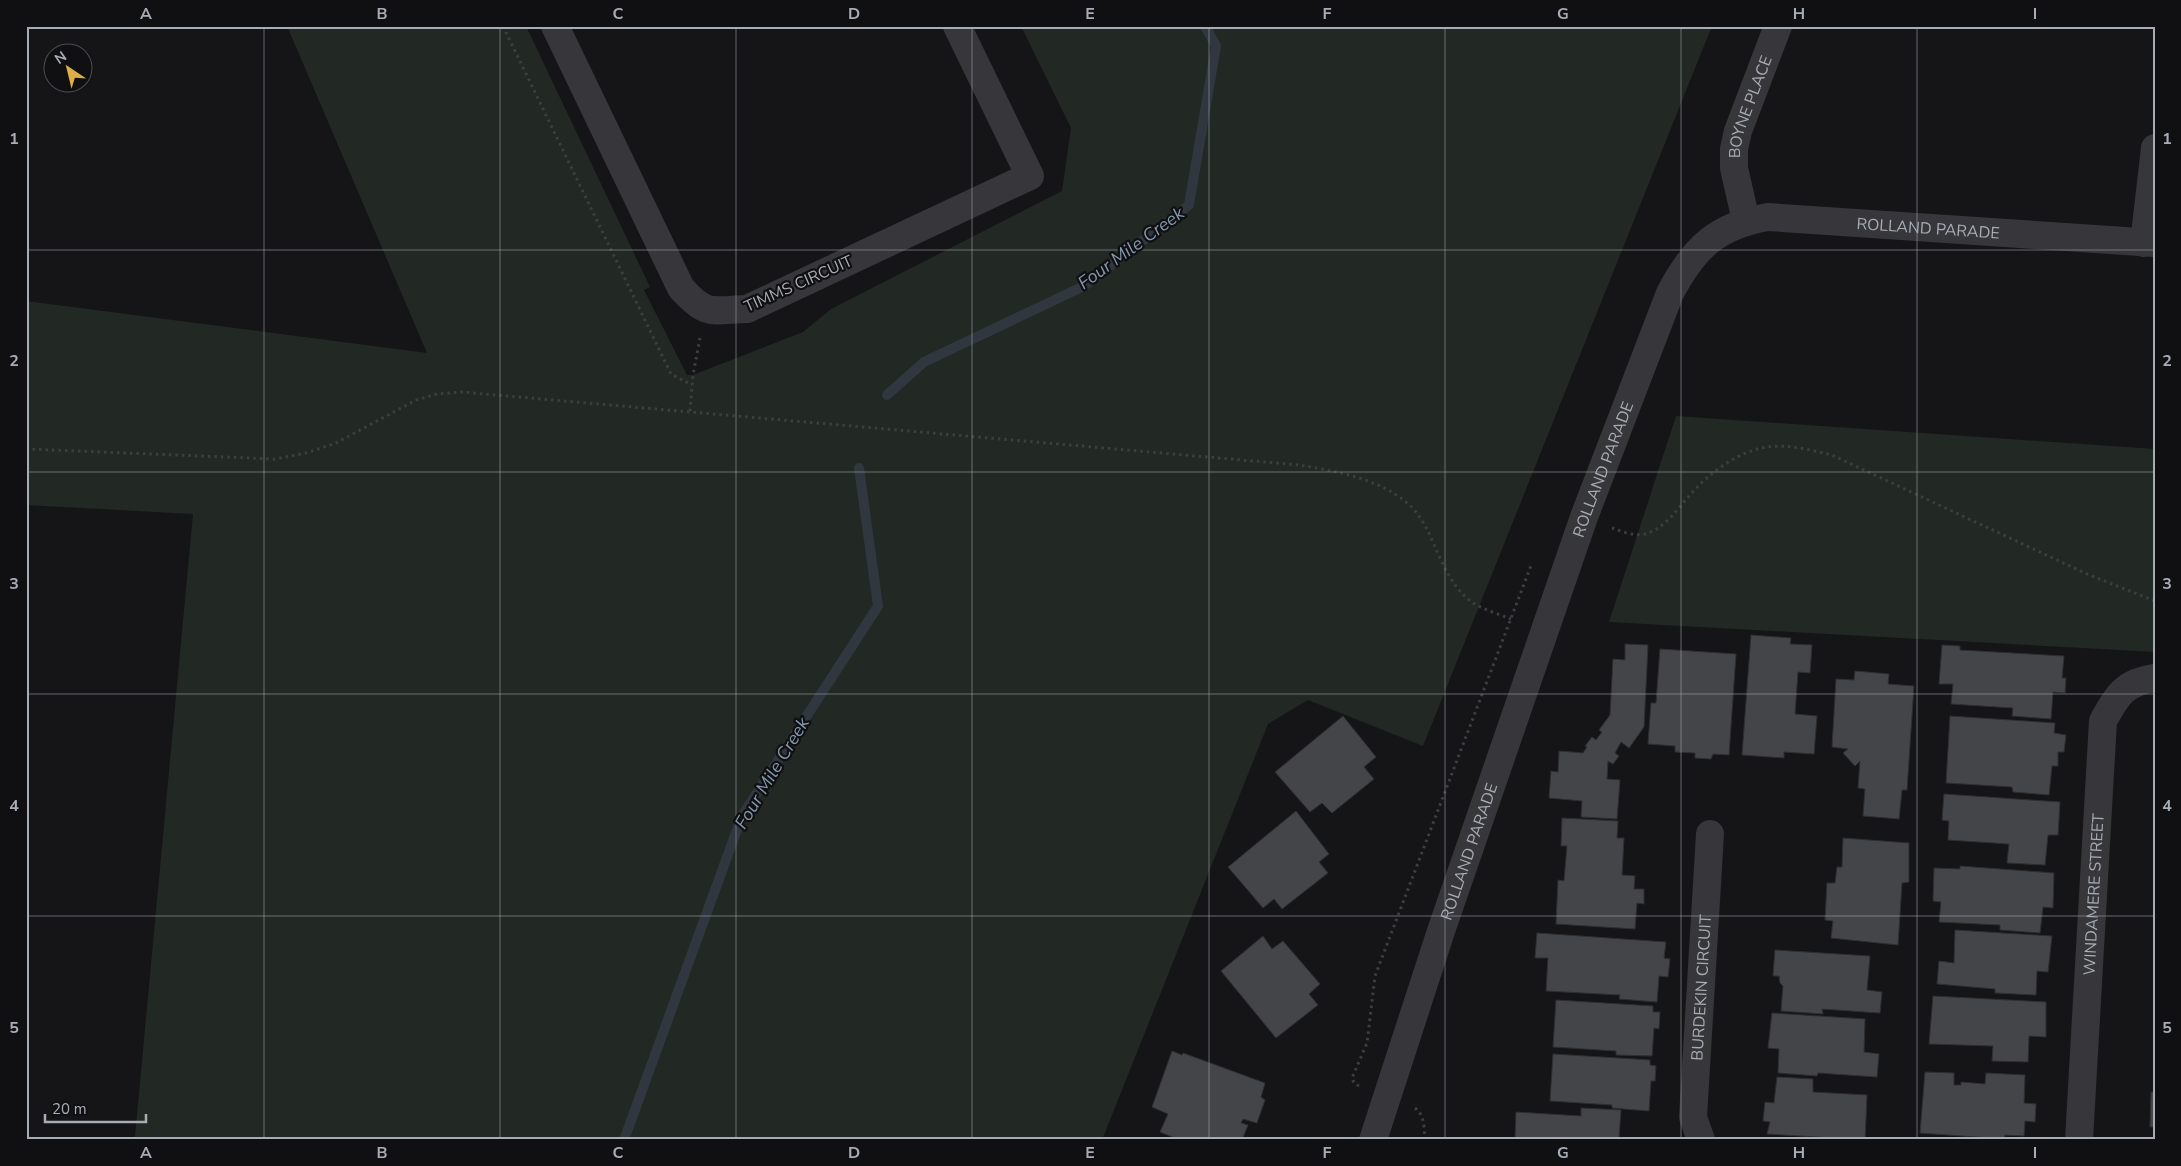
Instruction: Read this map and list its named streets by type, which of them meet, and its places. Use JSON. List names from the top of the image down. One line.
{"streets":{"street":["BOYNE PLACE","ROLLAND PARADE","TIMMS CIRCUIT","WINDAMERE STREET","BURDEKIN CIRCUIT"]},"crossings":[["BOYNE PLACE","ROLLAND PARADE"]],"water":["Four Mile Creek"],"scale_bar":"20 m","north":"top left","grid":{"columns":["A","B","C","D","E","F","G","H","I"],"rows":["1","2","3","4","5"]}}
